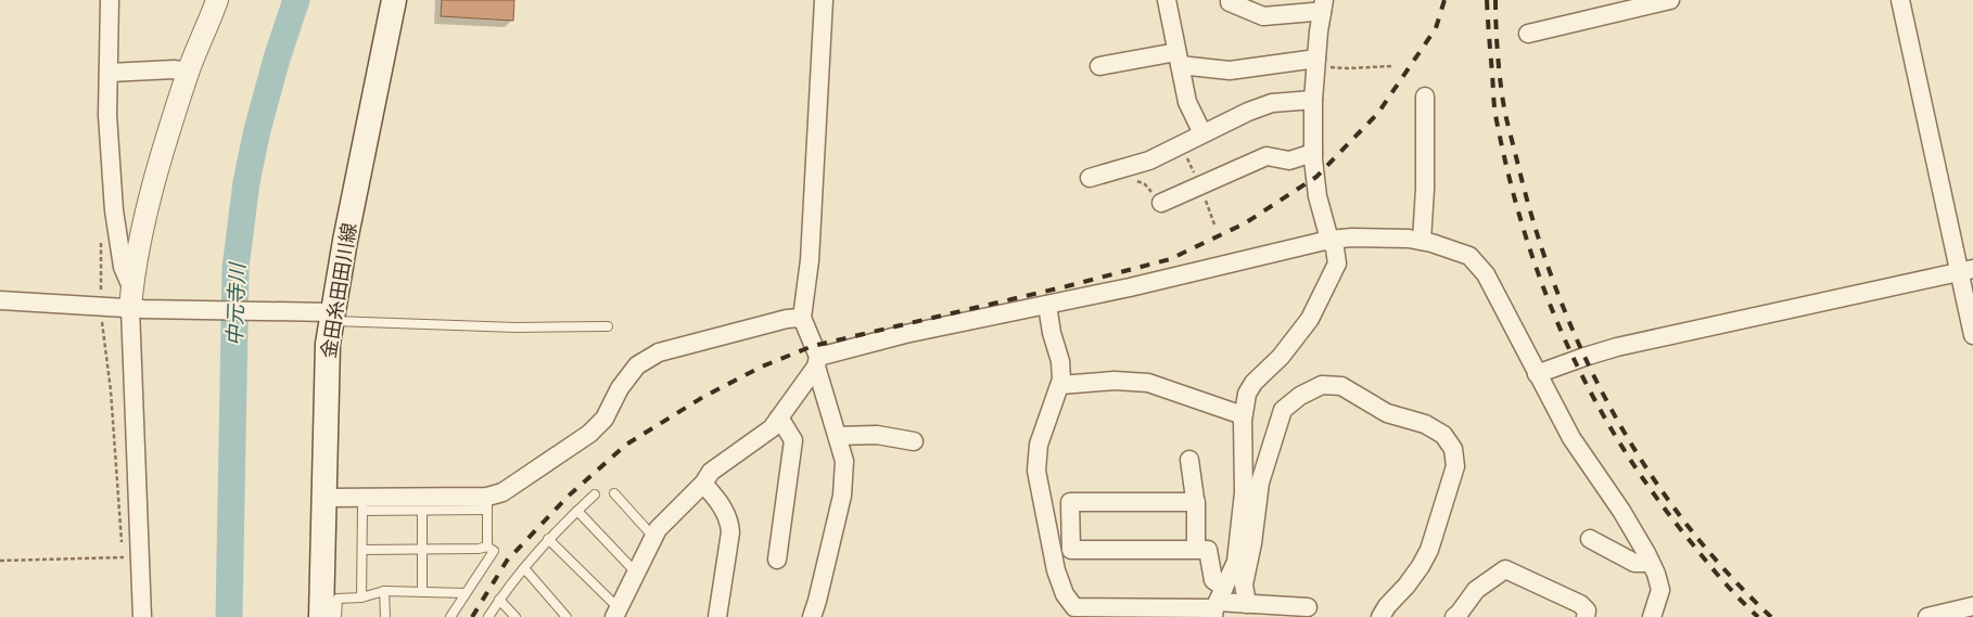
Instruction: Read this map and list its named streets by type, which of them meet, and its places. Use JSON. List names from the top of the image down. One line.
{"streets":{"main road":["金田糸田田川線"]},"water":["中元寺川"]}
